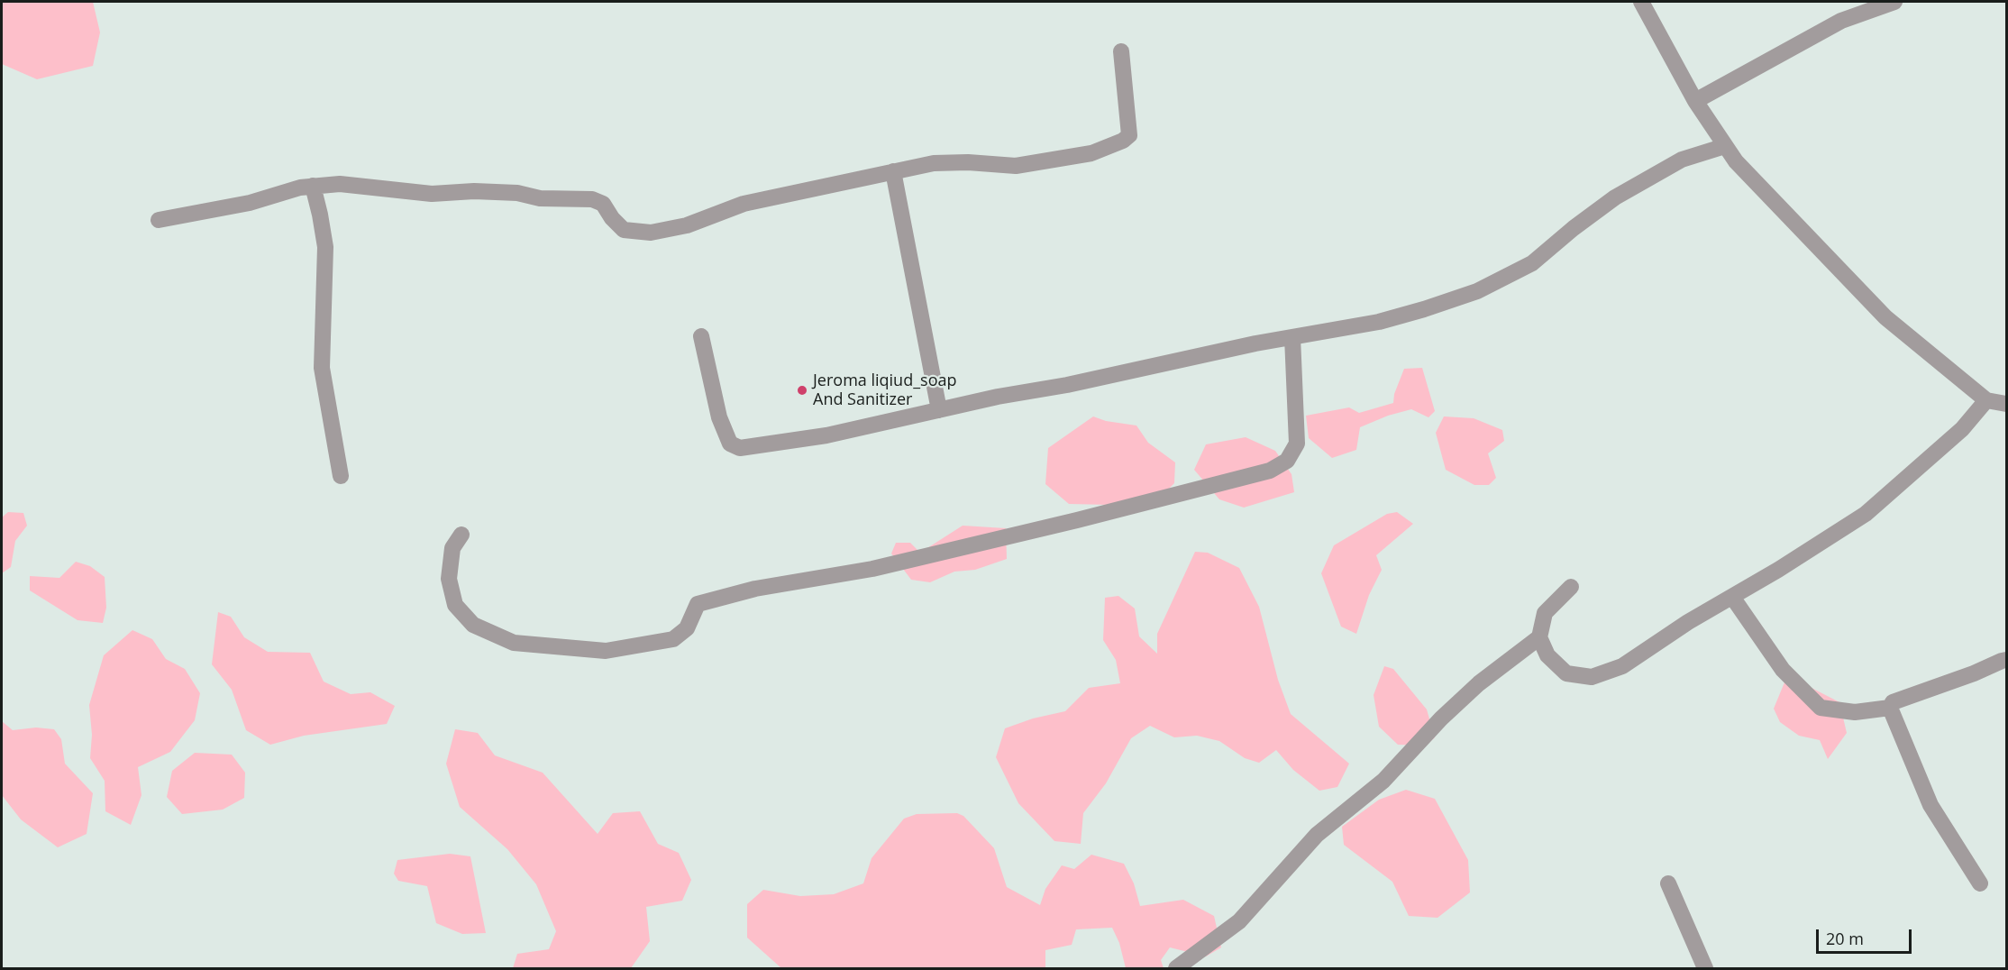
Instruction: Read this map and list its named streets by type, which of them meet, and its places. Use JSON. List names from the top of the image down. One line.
{"places":["Jeroma liqiud_soap And Sanitizer"],"scale_bar":"20 m"}
